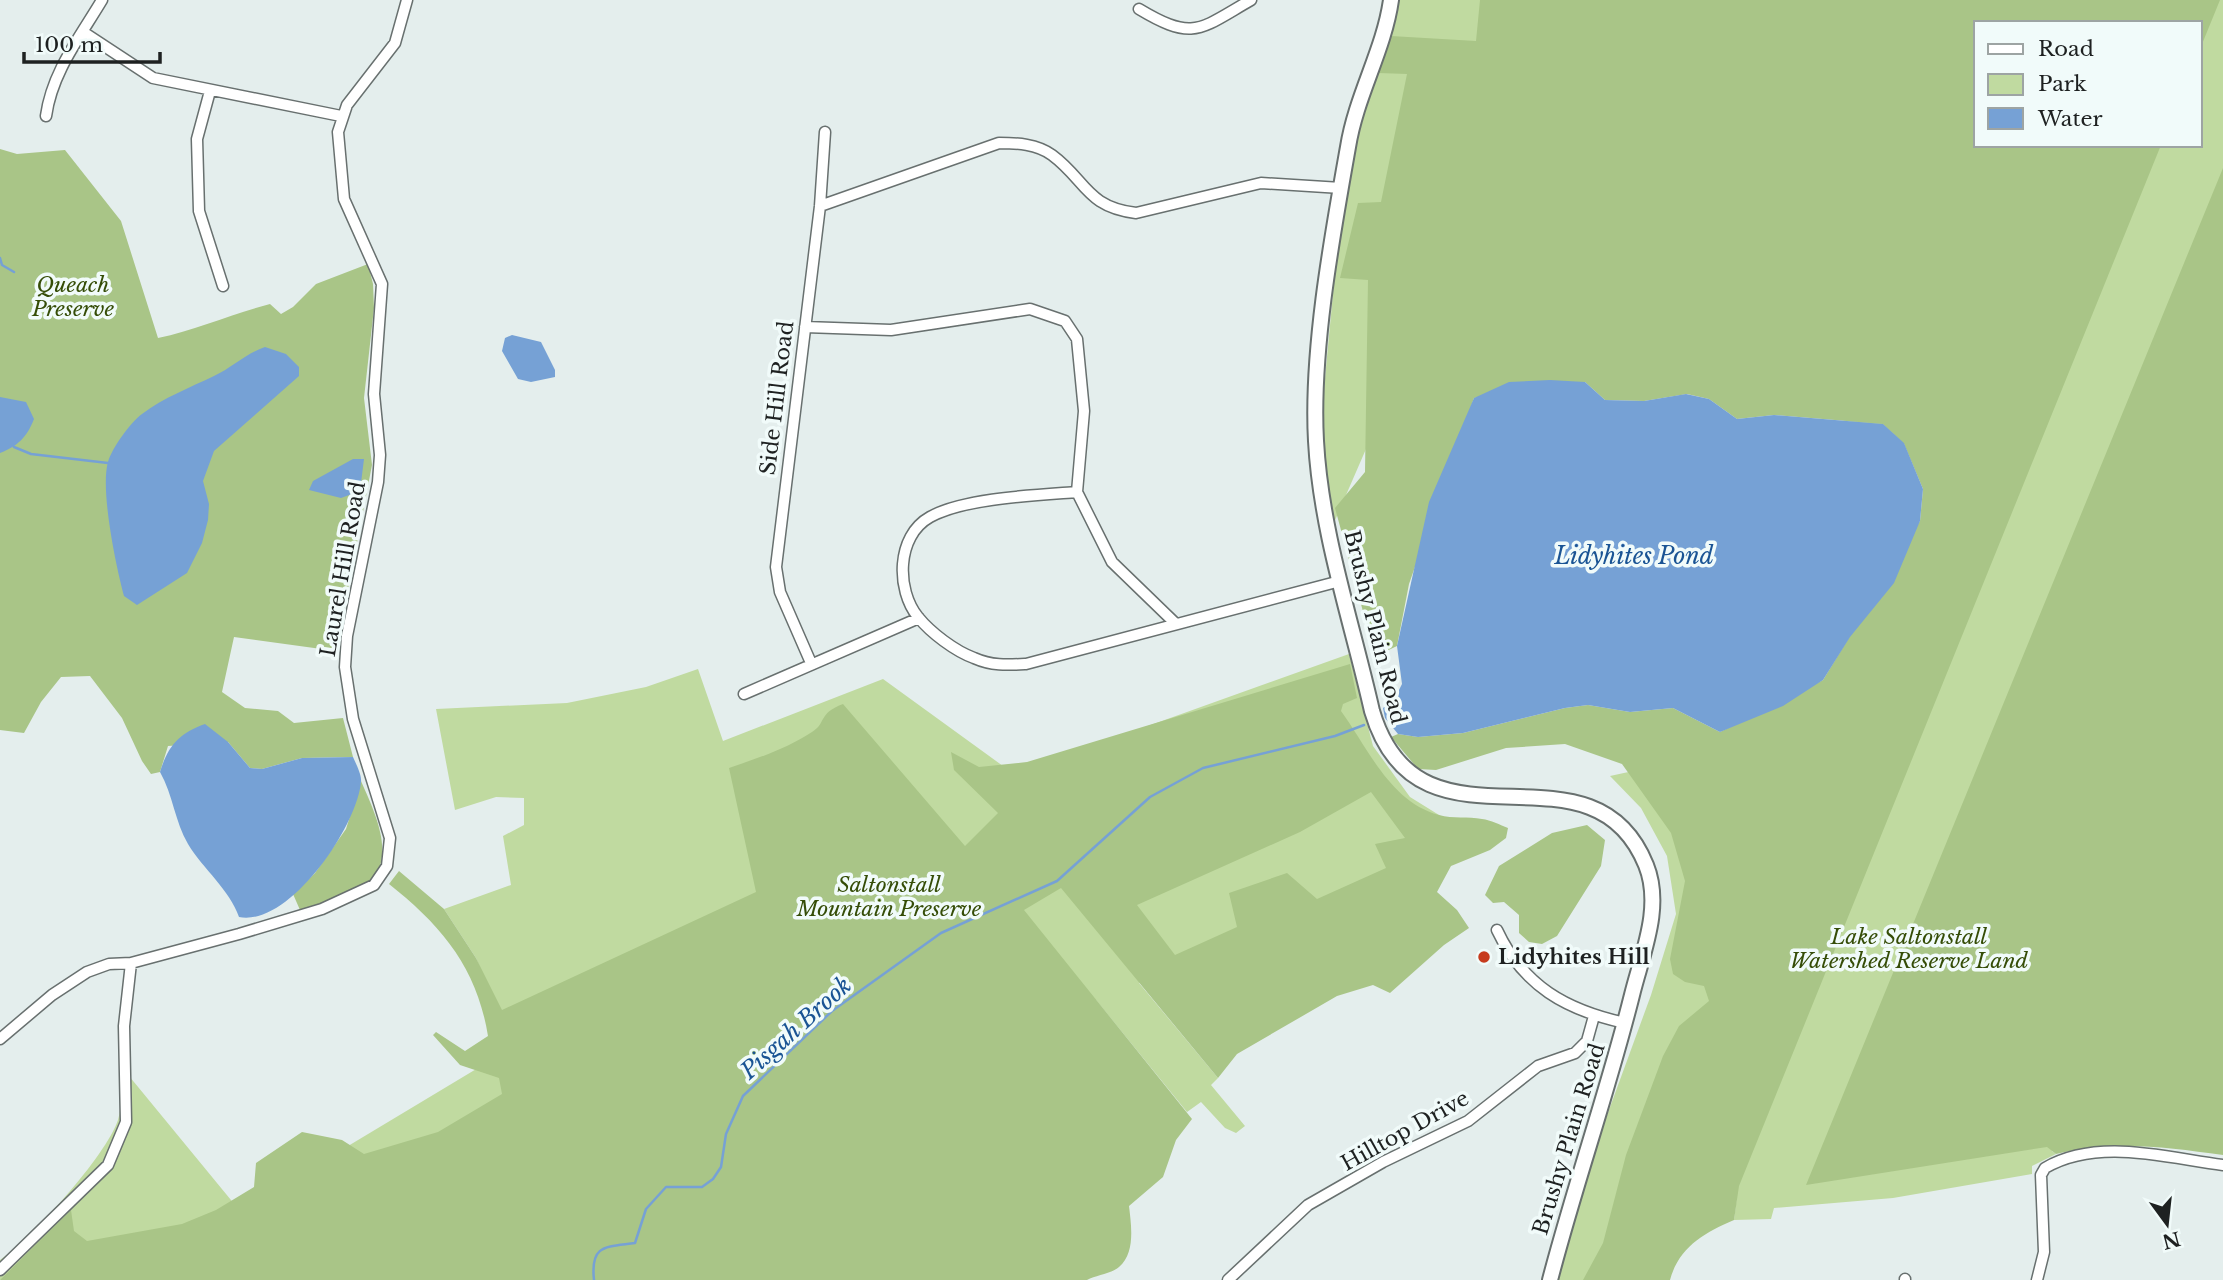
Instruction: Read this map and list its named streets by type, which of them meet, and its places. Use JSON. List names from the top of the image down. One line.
{"streets":{"main road":["Brushy Plain Road"],"street":["Side Hill Road","Laurel Hill Road","Hilltop Drive"]},"water":["Lidyhites Pond","Pisgah Brook"],"parks":["Queach Preserve","Saltonstall Mountain Preserve","Lake Saltonstall Watershed Reserve Land"],"places":["Lidyhites Hill"],"legend":["Road","Park","Water"],"scale_bar":"100 m","north":"bottom"}
